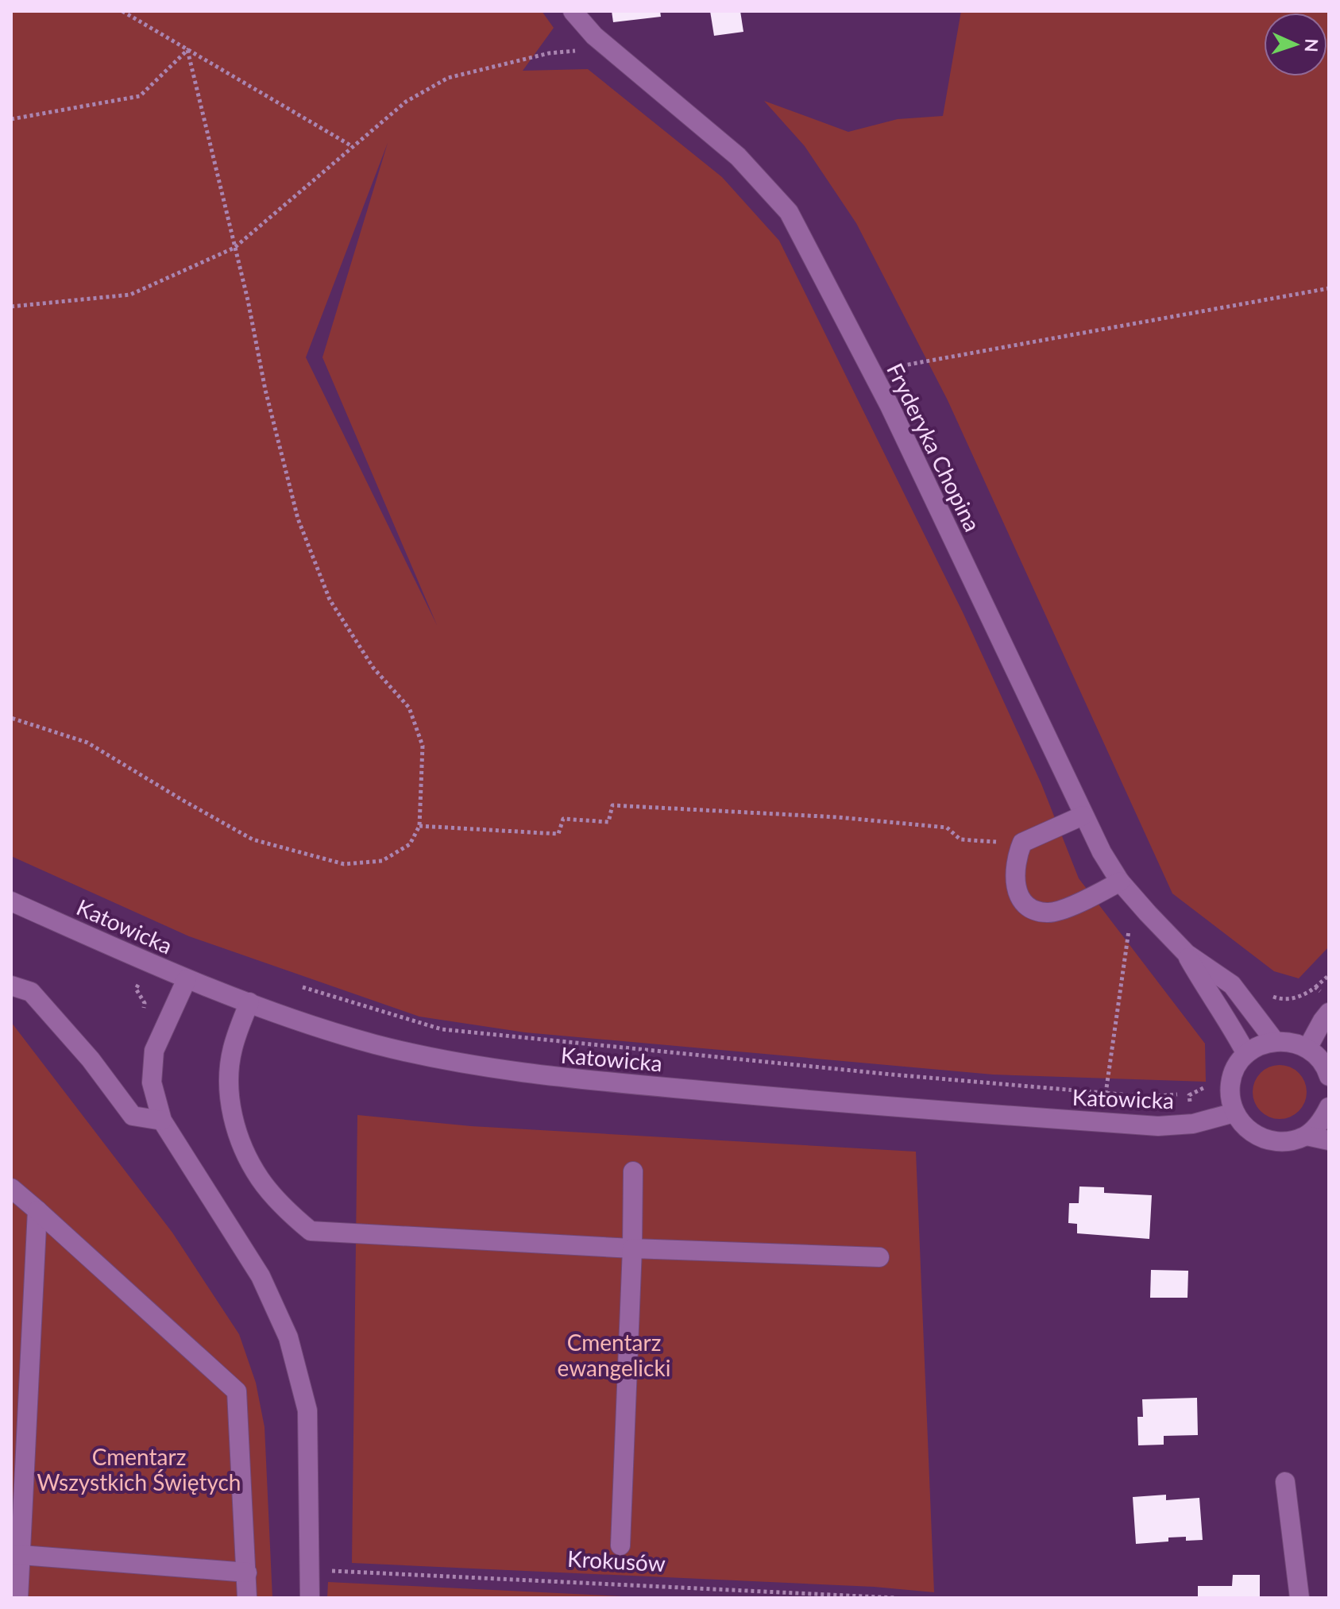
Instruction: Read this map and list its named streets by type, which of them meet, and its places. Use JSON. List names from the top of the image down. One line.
{"streets":{"street":["Fryderyka Chopina","Katowicka"],"path":["Krokusów"]},"parks":["Cmentarz ewangelicki","Cmentarz Wszystkich Świętych"],"north":"right"}
